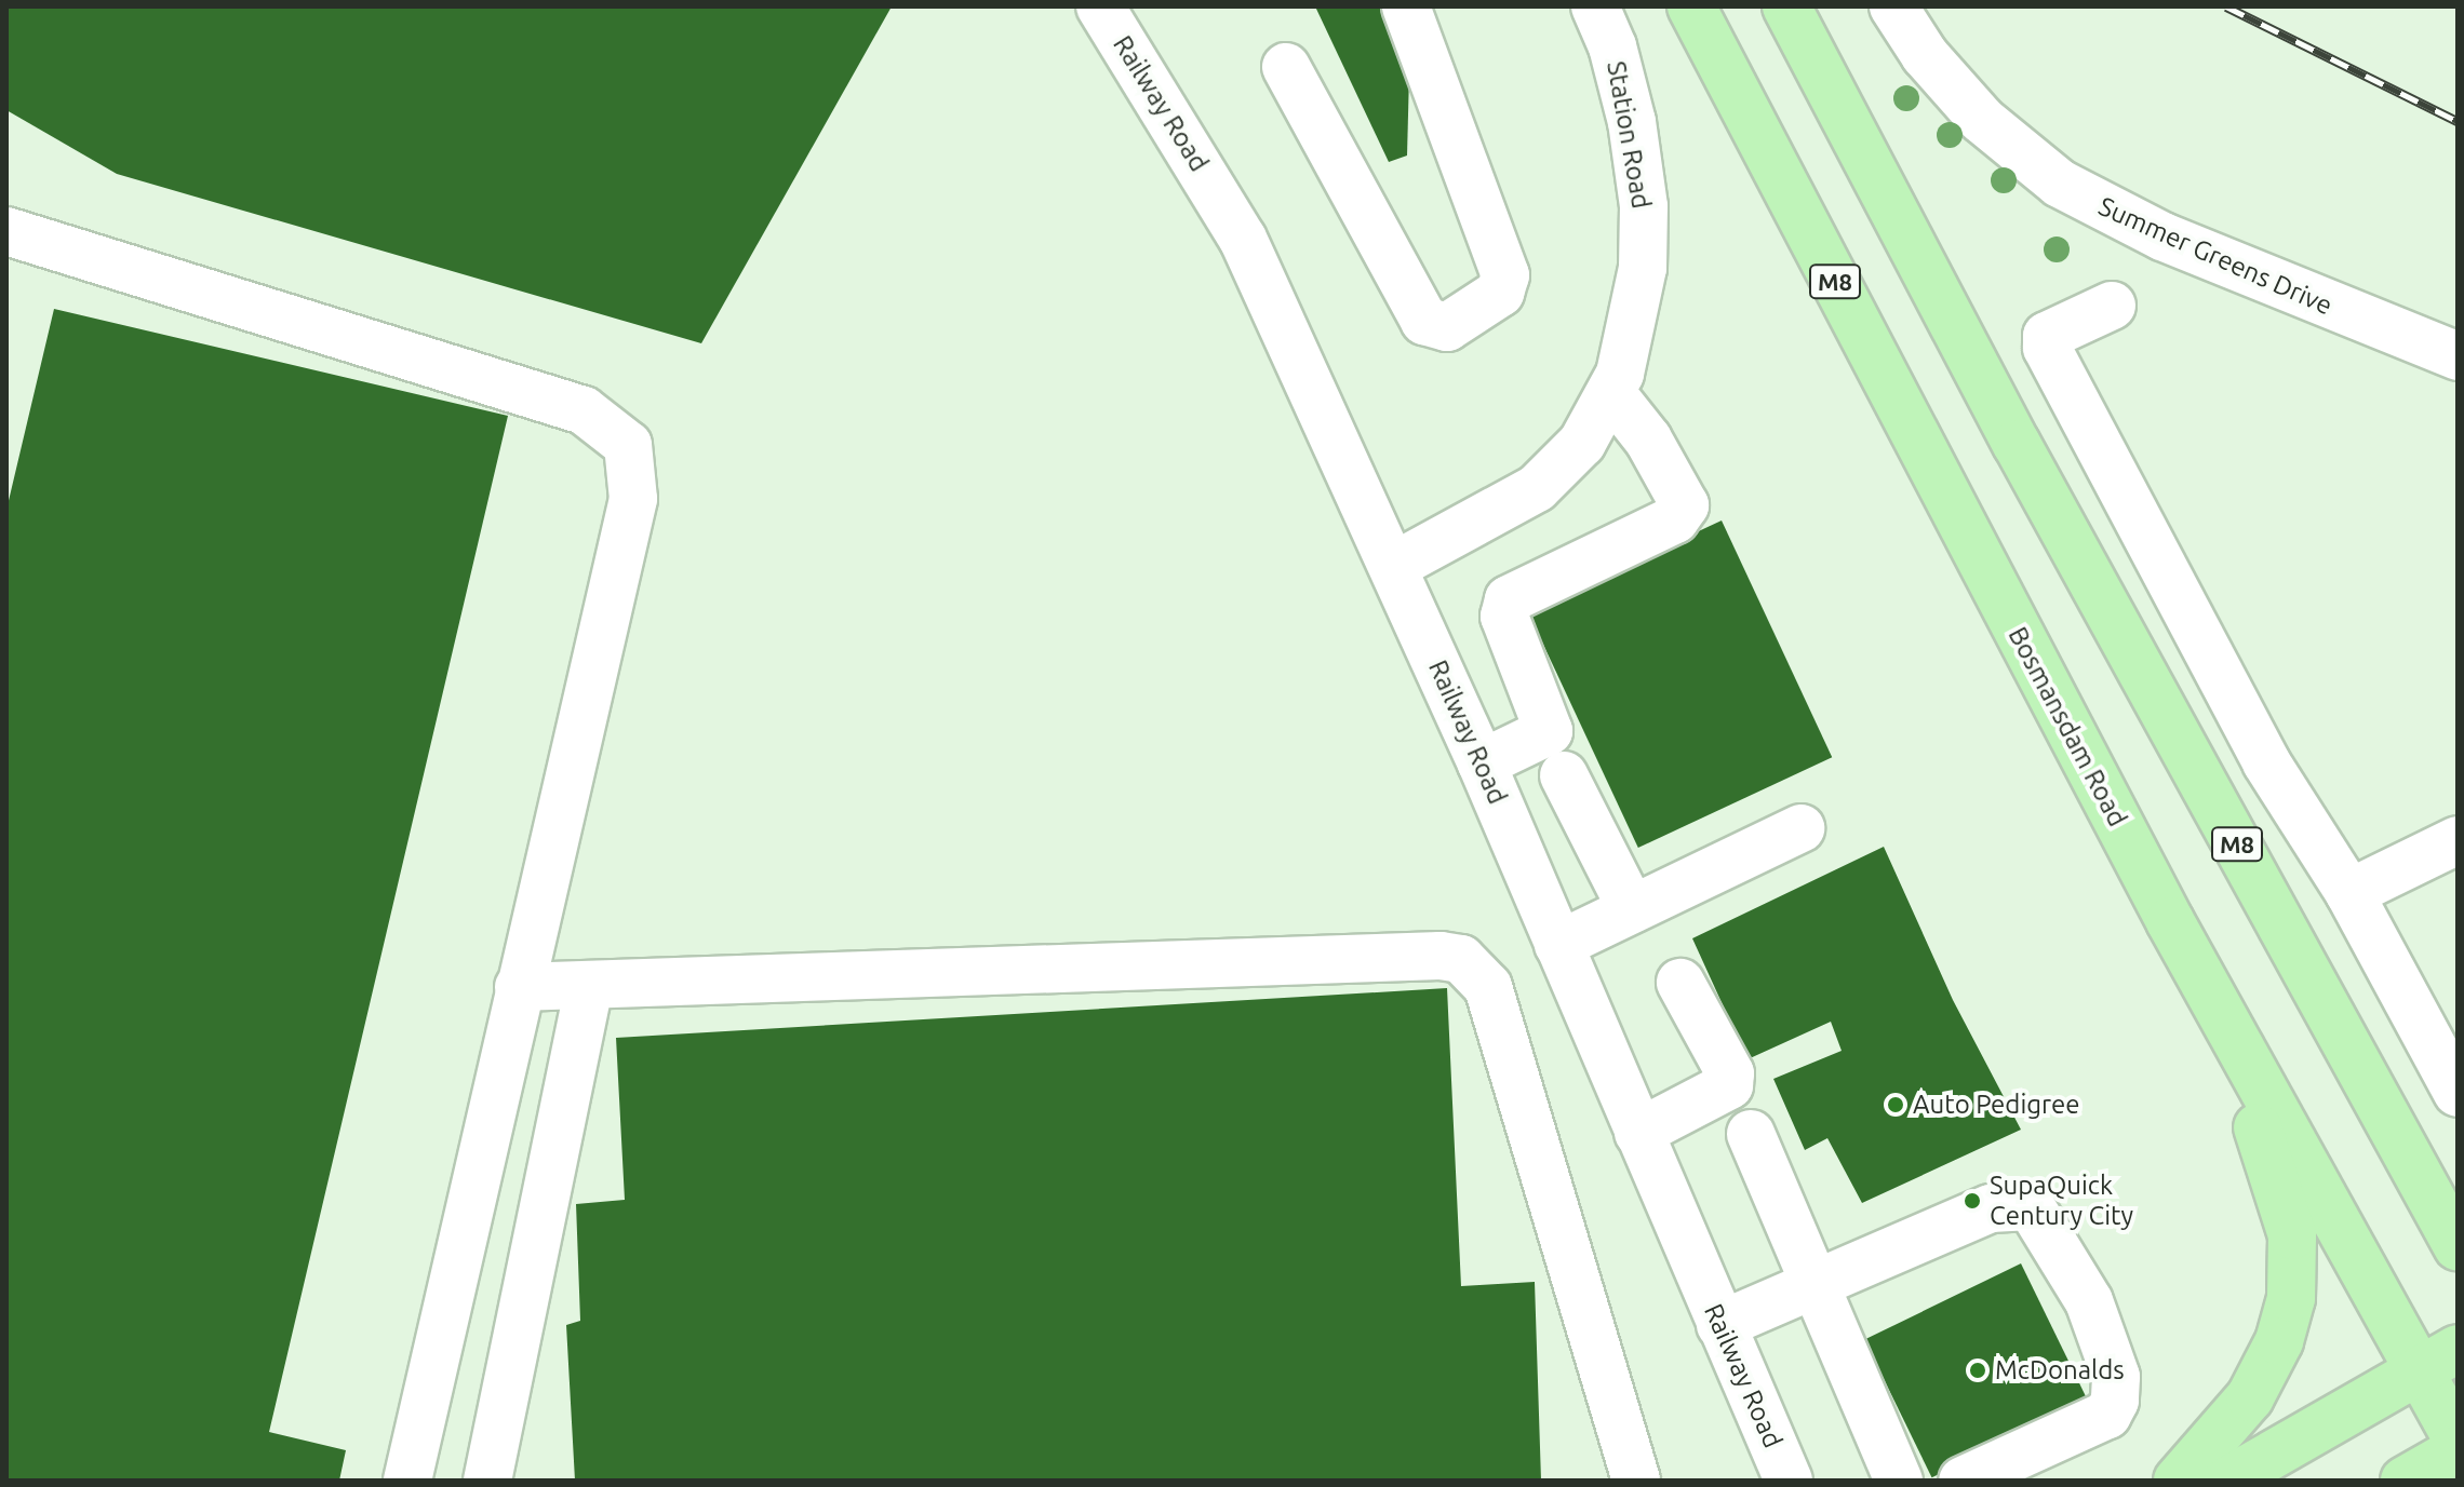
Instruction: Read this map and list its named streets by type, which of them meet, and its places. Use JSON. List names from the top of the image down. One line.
{"streets":{"main road":["M8","Bosmansdam Road"],"street":["Railway Road","Station Road","Summer Greens Drive"]},"crossings":[["Railway Road","Station Road"]],"places":["Auto Pedigree","SupaQuick Century City","McDonalds"]}
